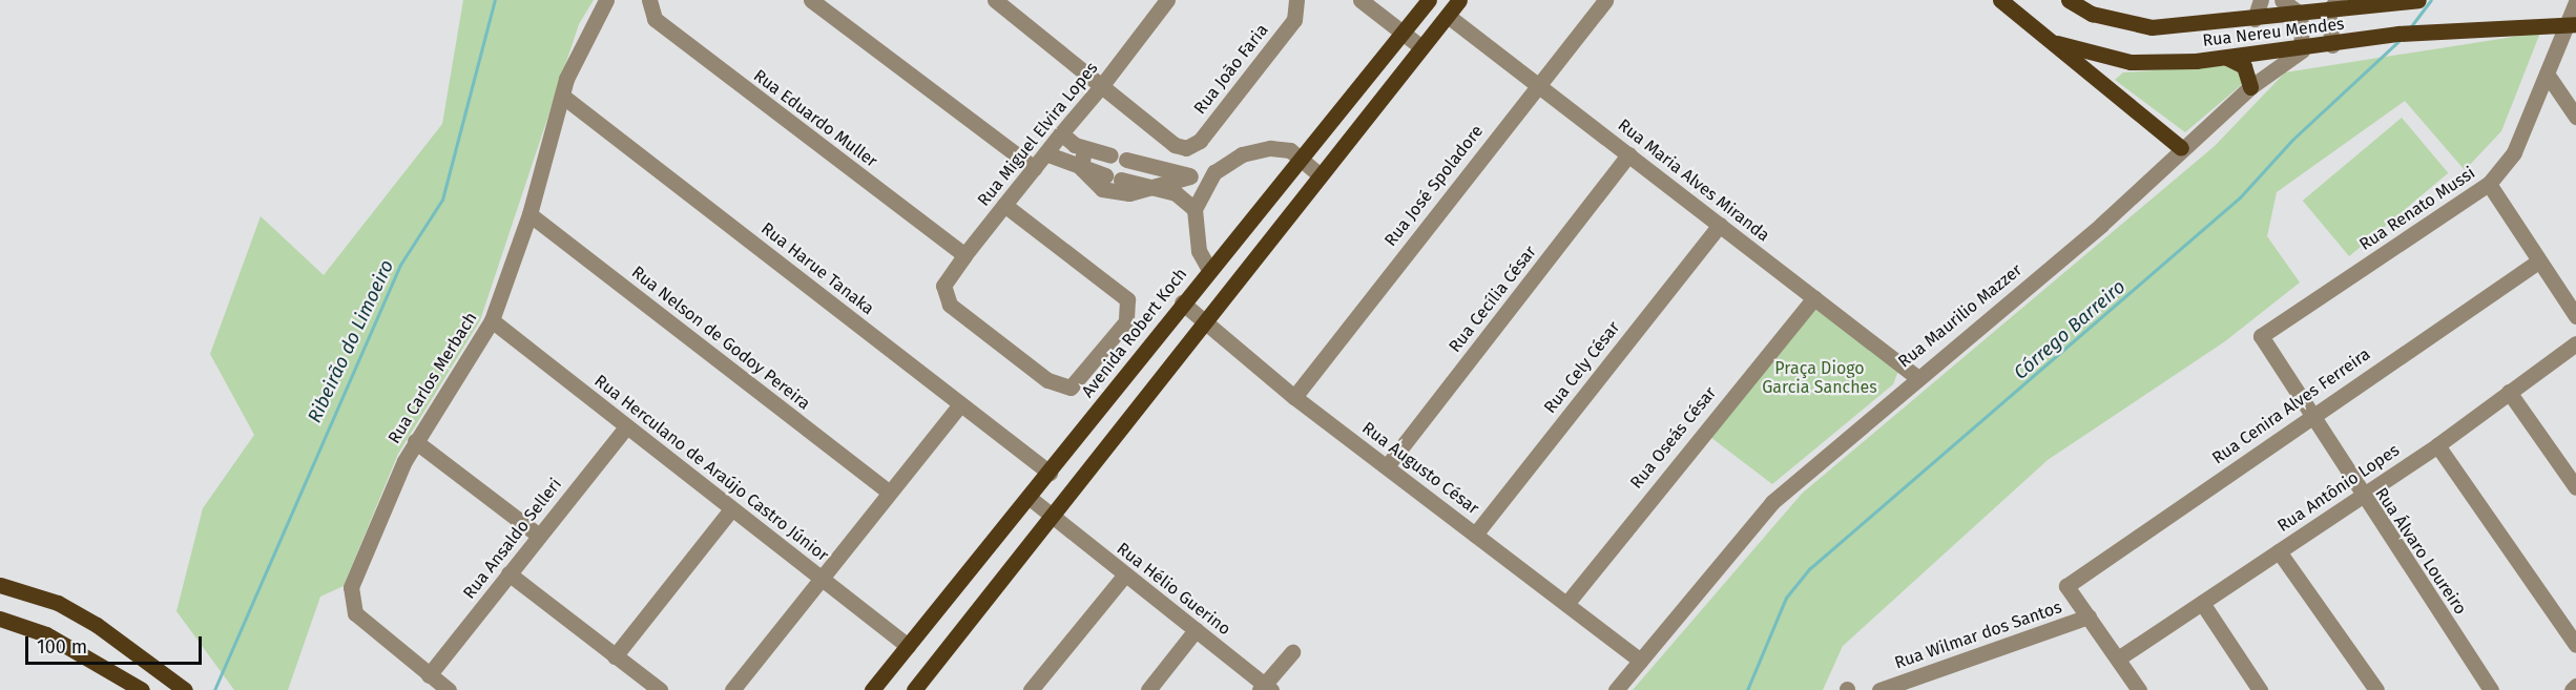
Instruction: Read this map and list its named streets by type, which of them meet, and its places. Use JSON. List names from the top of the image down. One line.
{"streets":{"main road":["Rua Nereu Mendes","Avenida Robert Koch"],"street":["Rua João Faria","Rua Eduardo Muller","Rua Miguel Elvira Lopes","Rua Maria Alves Miranda","Rua José Spoladore","Rua Renato Mussi","Rua Harue Tanaka","Rua Cecília César","Rua Maurilio Mazzer","Rua Nelson de Godoy Pereira","Rua Cely César","Rua Carlos Merbach","Rua Cenira Alves Ferreira","Rua Oseás César","Rua Herculano de Araújo Castro Júnior","Rua Augusto César","Rua Antônio Lopes","Rua Ansaldo Selleri","Rua Álvaro Loureiro","Rua Hélio Guerino","Rua Wilmar dos Santos"]},"crossings":[["Rua Nereu Mendes","Rua Renato Mussi"],["Rua Nereu Mendes","Rua Maurilio Mazzer"],["Rua João Faria","Rua Miguel Elvira Lopes"],["Rua Eduardo Muller","Rua Miguel Elvira Lopes"],["Rua Maria Alves Miranda","Rua José Spoladore"],["Rua Maria Alves Miranda","Rua Cecília César"],["Rua Maria Alves Miranda","Rua Maurilio Mazzer"],["Rua Maria Alves Miranda","Rua Cely César"],["Rua Maria Alves Miranda","Rua Oseás César"],["Rua José Spoladore","Rua Augusto César"],["Rua Renato Mussi","Rua Álvaro Loureiro"],["Rua Harue Tanaka","Avenida Robert Koch"],["Rua Harue Tanaka","Rua Carlos Merbach"],["Rua Cecília César","Rua Augusto César"],["Rua Maurilio Mazzer","Rua Augusto César"],["Avenida Robert Koch","Rua Herculano de Araújo Castro Júnior"],["Avenida Robert Koch","Rua Augusto César"],["Avenida Robert Koch","Rua Hélio Guerino"],["Rua Nelson de Godoy Pereira","Rua Carlos Merbach"],["Rua Cely César","Rua Augusto César"],["Rua Carlos Merbach","Rua Herculano de Araújo Castro Júnior"],["Rua Carlos Merbach","Rua Ansaldo Selleri"],["Rua Cenira Alves Ferreira","Rua Álvaro Loureiro"],["Rua Cenira Alves Ferreira","Rua Wilmar dos Santos"],["Rua Oseás César","Rua Augusto César"],["Rua Herculano de Araújo Castro Júnior","Rua Ansaldo Selleri"],["Rua Antônio Lopes","Rua Álvaro Loureiro"]],"water":["Córrego Barreiro","Ribeirão do Limoeiro"],"parks":["Praça Diogo Garcia Sanches"],"scale_bar":"100 m"}
